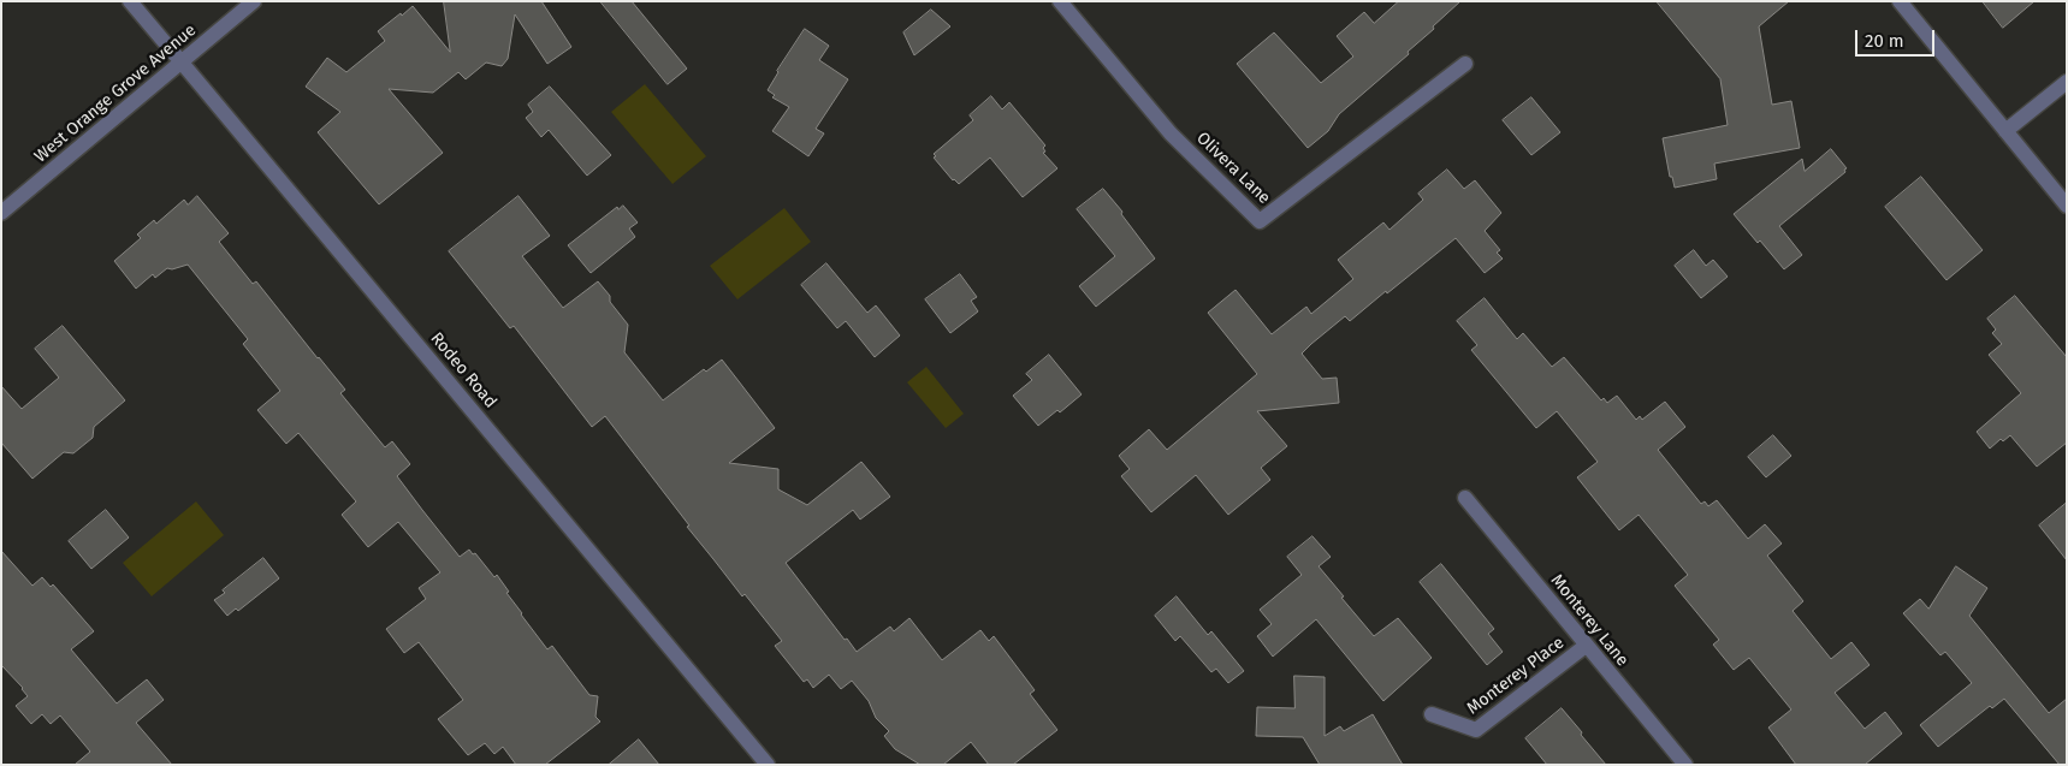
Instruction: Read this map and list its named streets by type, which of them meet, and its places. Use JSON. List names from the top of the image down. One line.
{"streets":{"street":["West Orange Grove Avenue","Olivera Lane","Rodeo Road","Monterey Lane","Monterey Place"]},"crossings":[["West Orange Grove Avenue","Rodeo Road"],["Monterey Lane","Monterey Place"]],"scale_bar":"20 m"}
